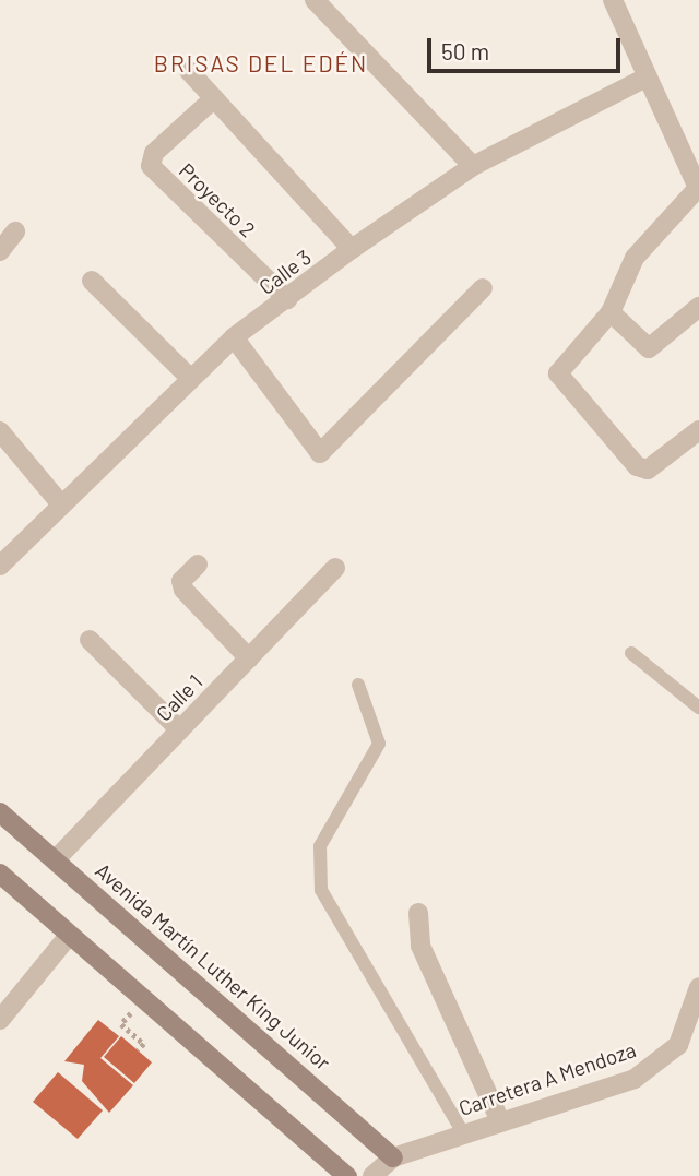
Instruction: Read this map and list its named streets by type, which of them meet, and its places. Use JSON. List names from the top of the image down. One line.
{"streets":{"main road":["Avenida Martín Luther King Junior"],"street":["Proyecto 2","Calle 3","Calle 1","Carretera A Mendoza"]},"crossings":[["Proyecto 2","Calle 3"],["Calle 1","Avenida Martín Luther King Junior"],["Avenida Martín Luther King Junior","Carretera A Mendoza"]],"districts":["BRISAS DEL EDÉN"],"scale_bar":"50 m"}
